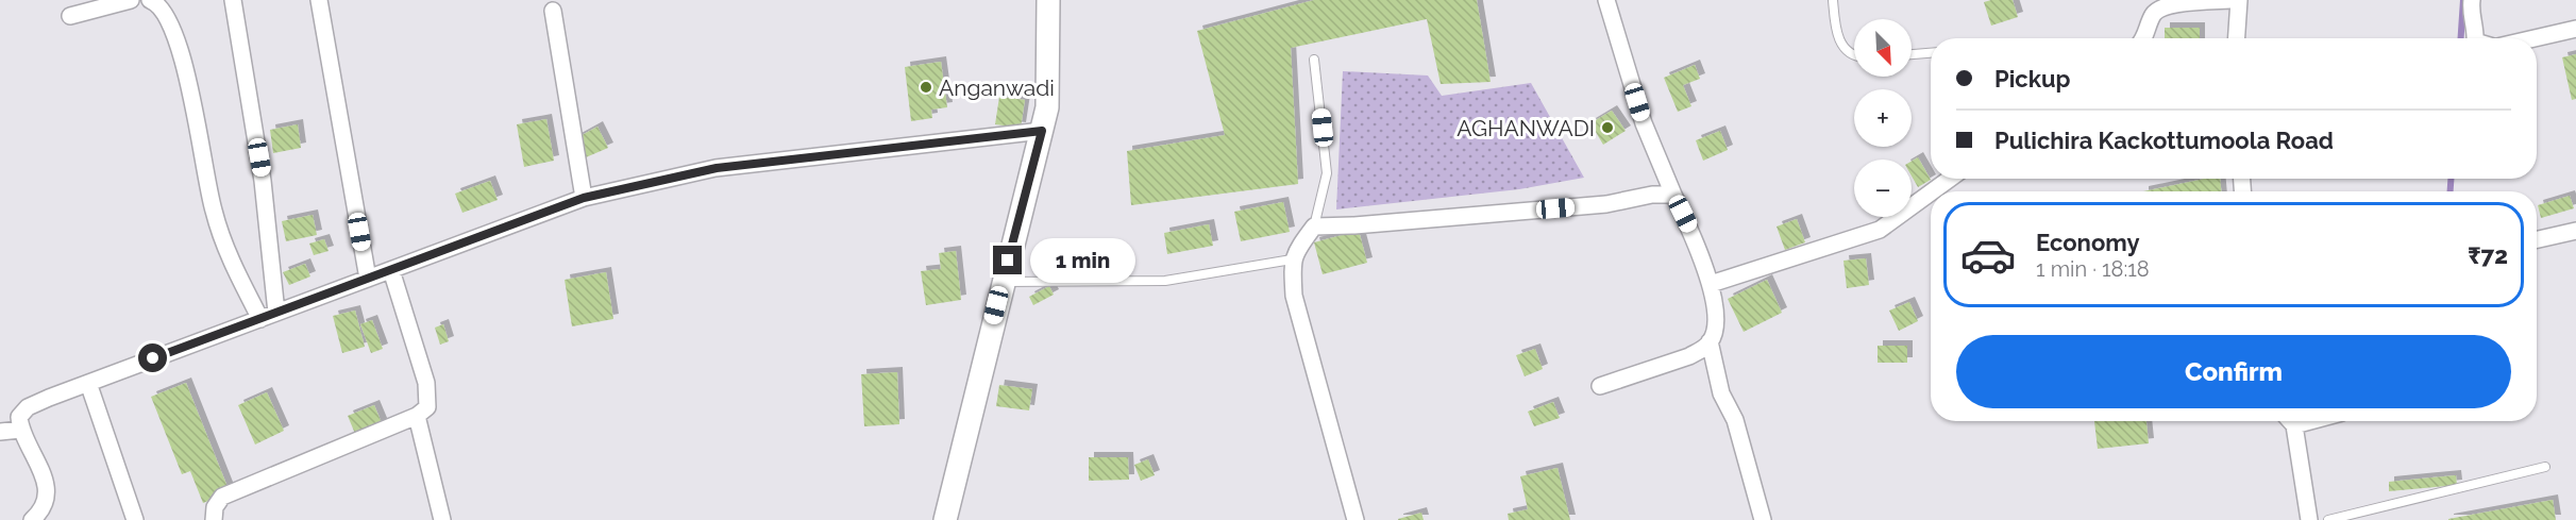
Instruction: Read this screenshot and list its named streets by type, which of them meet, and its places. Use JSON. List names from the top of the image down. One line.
{"places":["Anganwadi","AGHANWADI"],"north":"bottom right","page":{"map_buttons":["+","−"],"banner":["Pickup","Pulichira Kackottumoola Road"],"list":[{"name":"Economy","note":"1 min · 18:18","value":"₹72"}],"bubble":"1 min","buttons":"Confirm"}}
